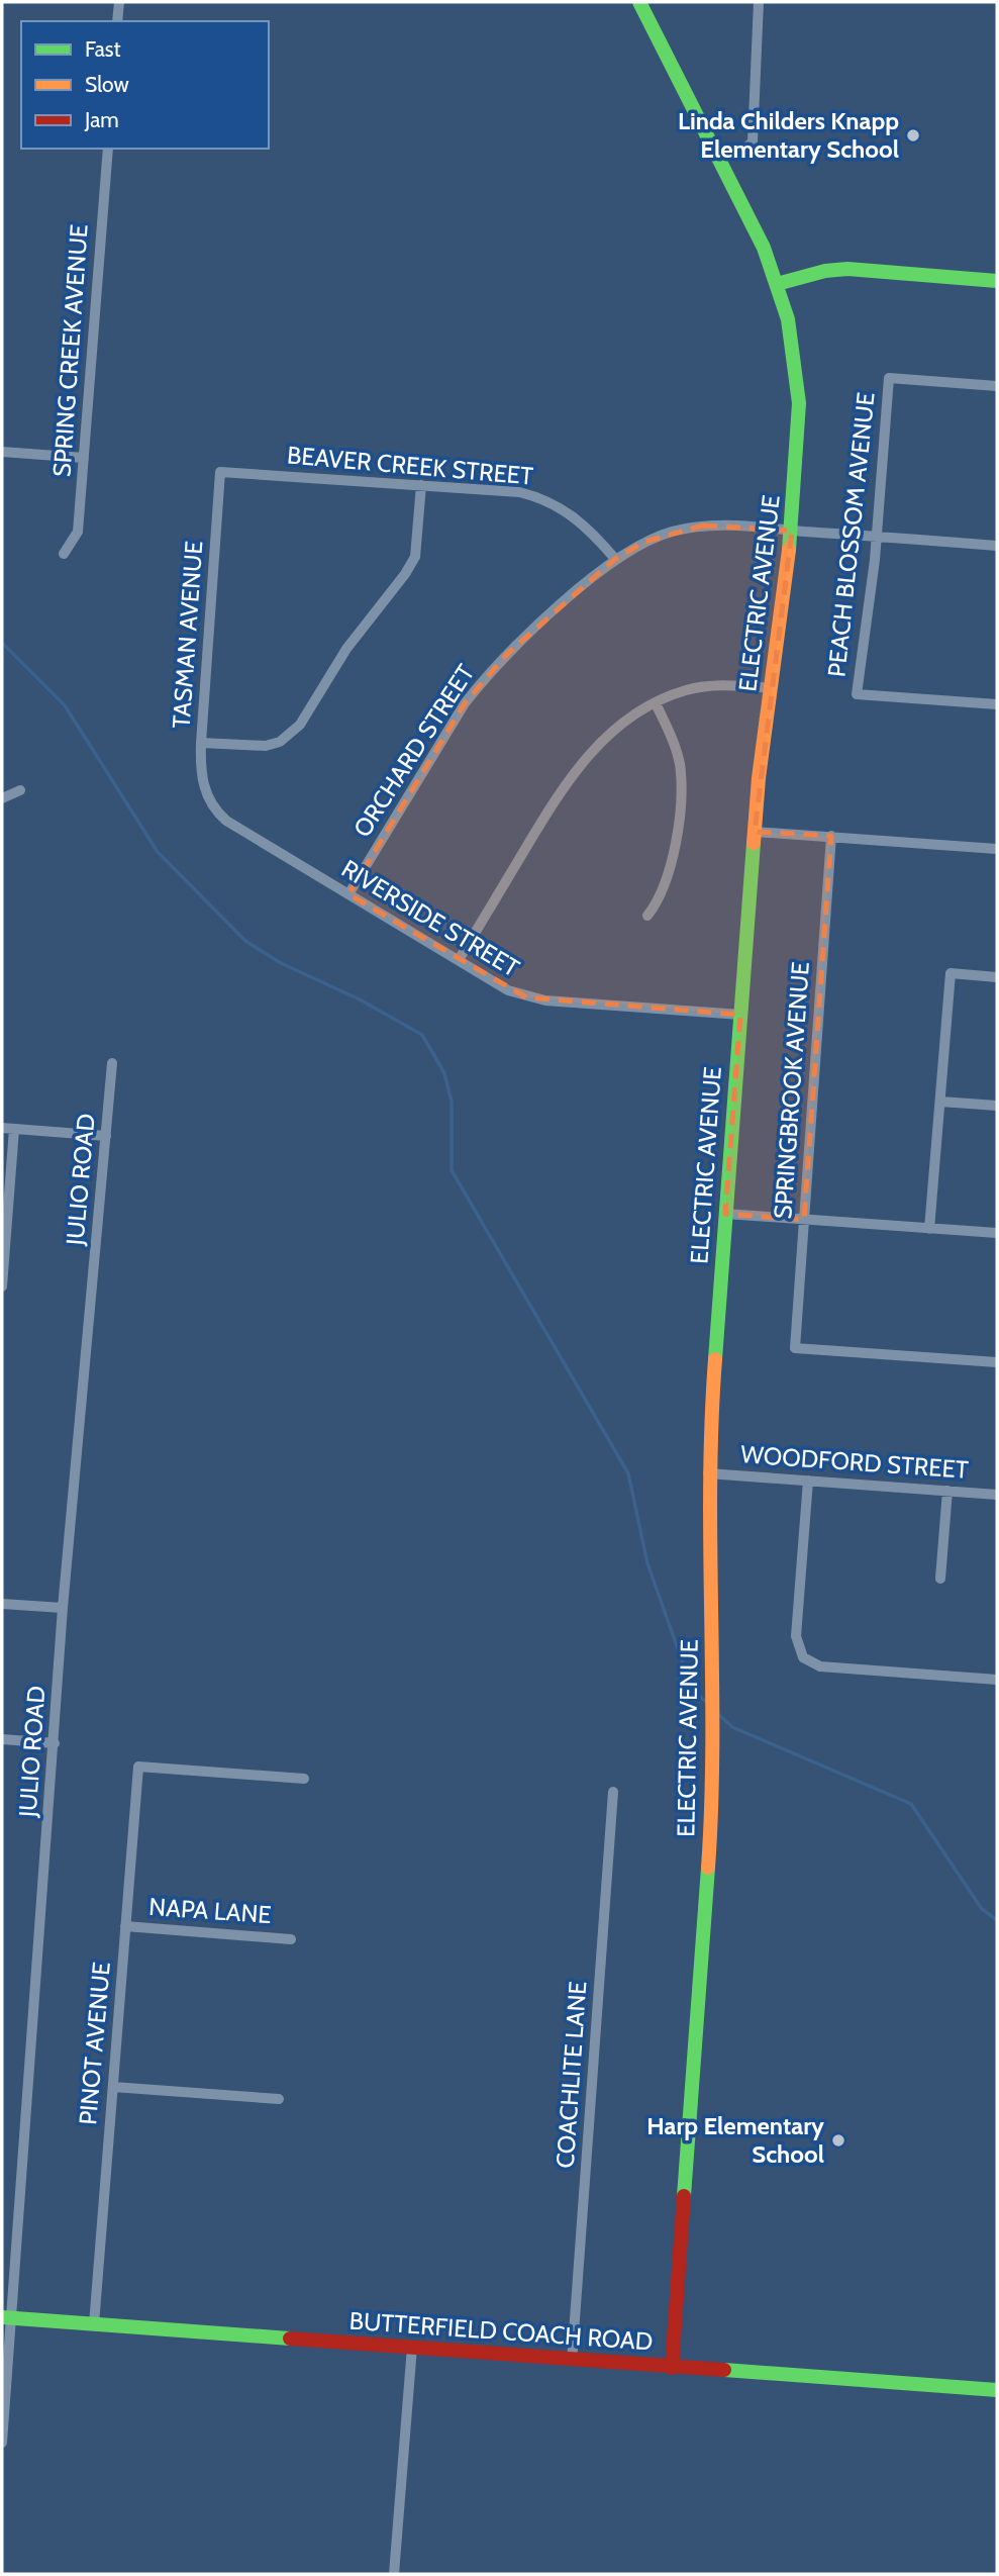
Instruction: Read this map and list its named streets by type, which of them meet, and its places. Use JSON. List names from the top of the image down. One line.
{"streets":{"street":["SPRING CREEK AVENUE","BEAVER CREEK STREET","PEACH BLOSSOM AVENUE","ELECTRIC AVENUE","TASMAN AVENUE","ORCHARD STREET","RIVERSIDE STREET","SPRINGBROOK AVENUE","JULIO ROAD","WOODFORD STREET","NAPA LANE","PINOT AVENUE","COACHLITE LANE","BUTTERFIELD COACH ROAD"]},"crossings":[["BEAVER CREEK STREET","TASMAN AVENUE"],["BEAVER CREEK STREET","ORCHARD STREET"],["PEACH BLOSSOM AVENUE","ORCHARD STREET"],["ELECTRIC AVENUE","ORCHARD STREET"],["ELECTRIC AVENUE","RIVERSIDE STREET"],["ELECTRIC AVENUE","WOODFORD STREET"],["ELECTRIC AVENUE","BUTTERFIELD COACH ROAD"],["TASMAN AVENUE","RIVERSIDE STREET"],["ORCHARD STREET","RIVERSIDE STREET"],["JULIO ROAD","BUTTERFIELD COACH ROAD"],["NAPA LANE","PINOT AVENUE"],["PINOT AVENUE","BUTTERFIELD COACH ROAD"],["COACHLITE LANE","BUTTERFIELD COACH ROAD"]],"places":["Linda Childers Knapp Elementary School","Harp Elementary School"],"legend":["Fast","Slow","Jam"]}
